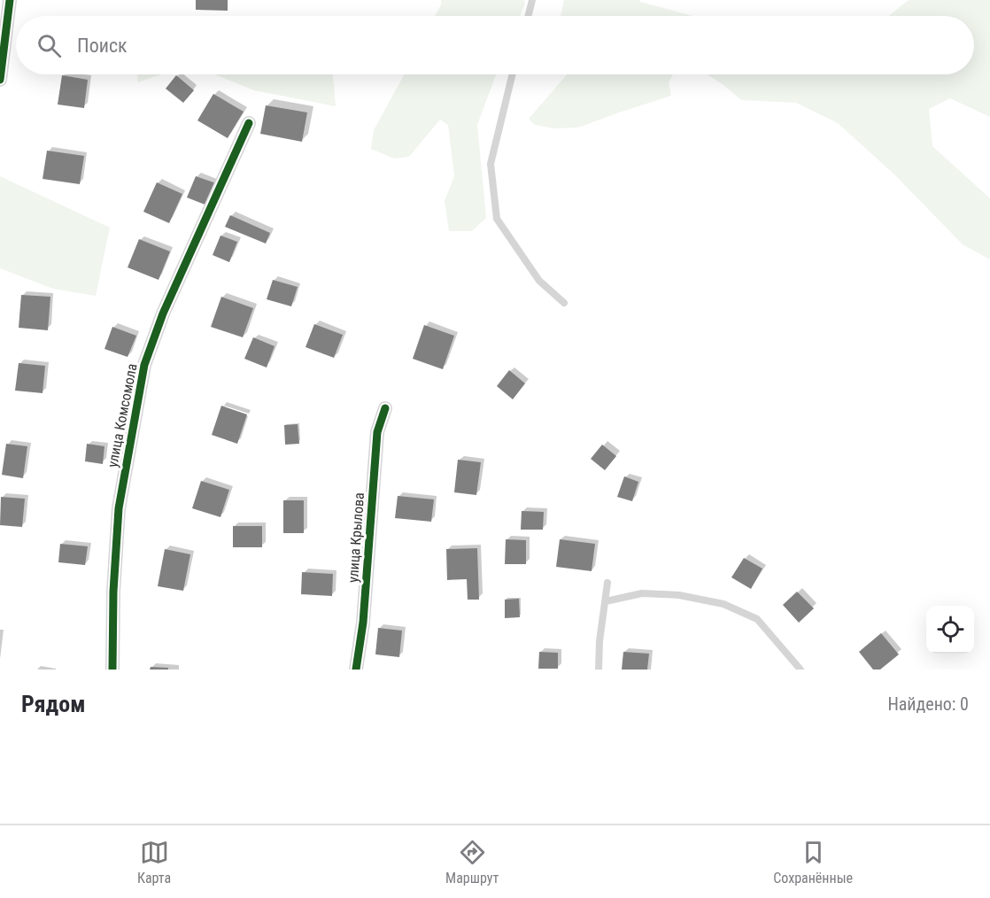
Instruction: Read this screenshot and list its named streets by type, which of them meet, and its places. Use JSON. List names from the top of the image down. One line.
{"streets":{"street":["улица Комсомола","улица Крылова"]},"page":{"search":"Поиск","heading":["Рядом","Найдено: 0"],"nav":["Карта","Маршрут","Сохранённые"]}}
